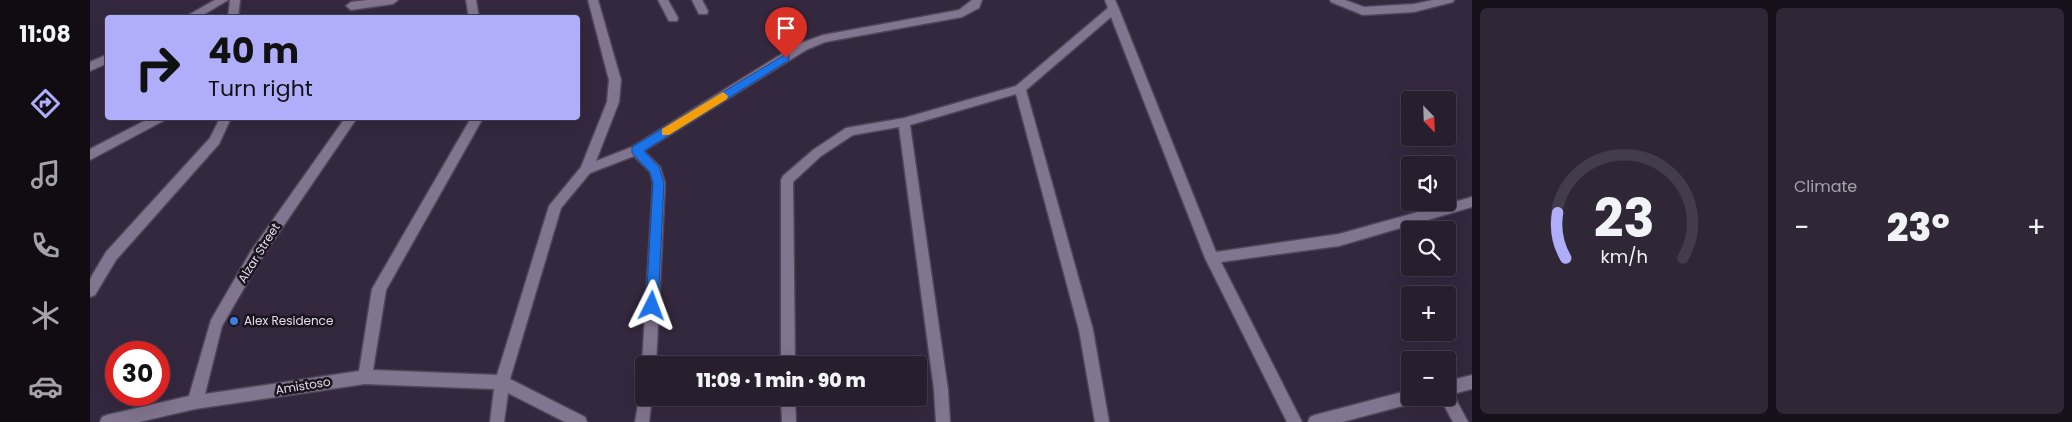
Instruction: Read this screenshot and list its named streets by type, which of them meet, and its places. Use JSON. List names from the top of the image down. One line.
{"streets":{"street":["Alzar Street","Amistoso"]},"crossings":[["Alzar Street","Amistoso"]],"places":["Alex Residence"],"north":"bottom right","page":{"tabs":"11:08","tile":"Climate","turn":["40 m","Turn right"],"map_buttons":["+","−"],"heat":["−","23°","+"],"limit":"30","trip":"11:09 · 1 min · 90 m","gauge":["23","km/h"]}}
